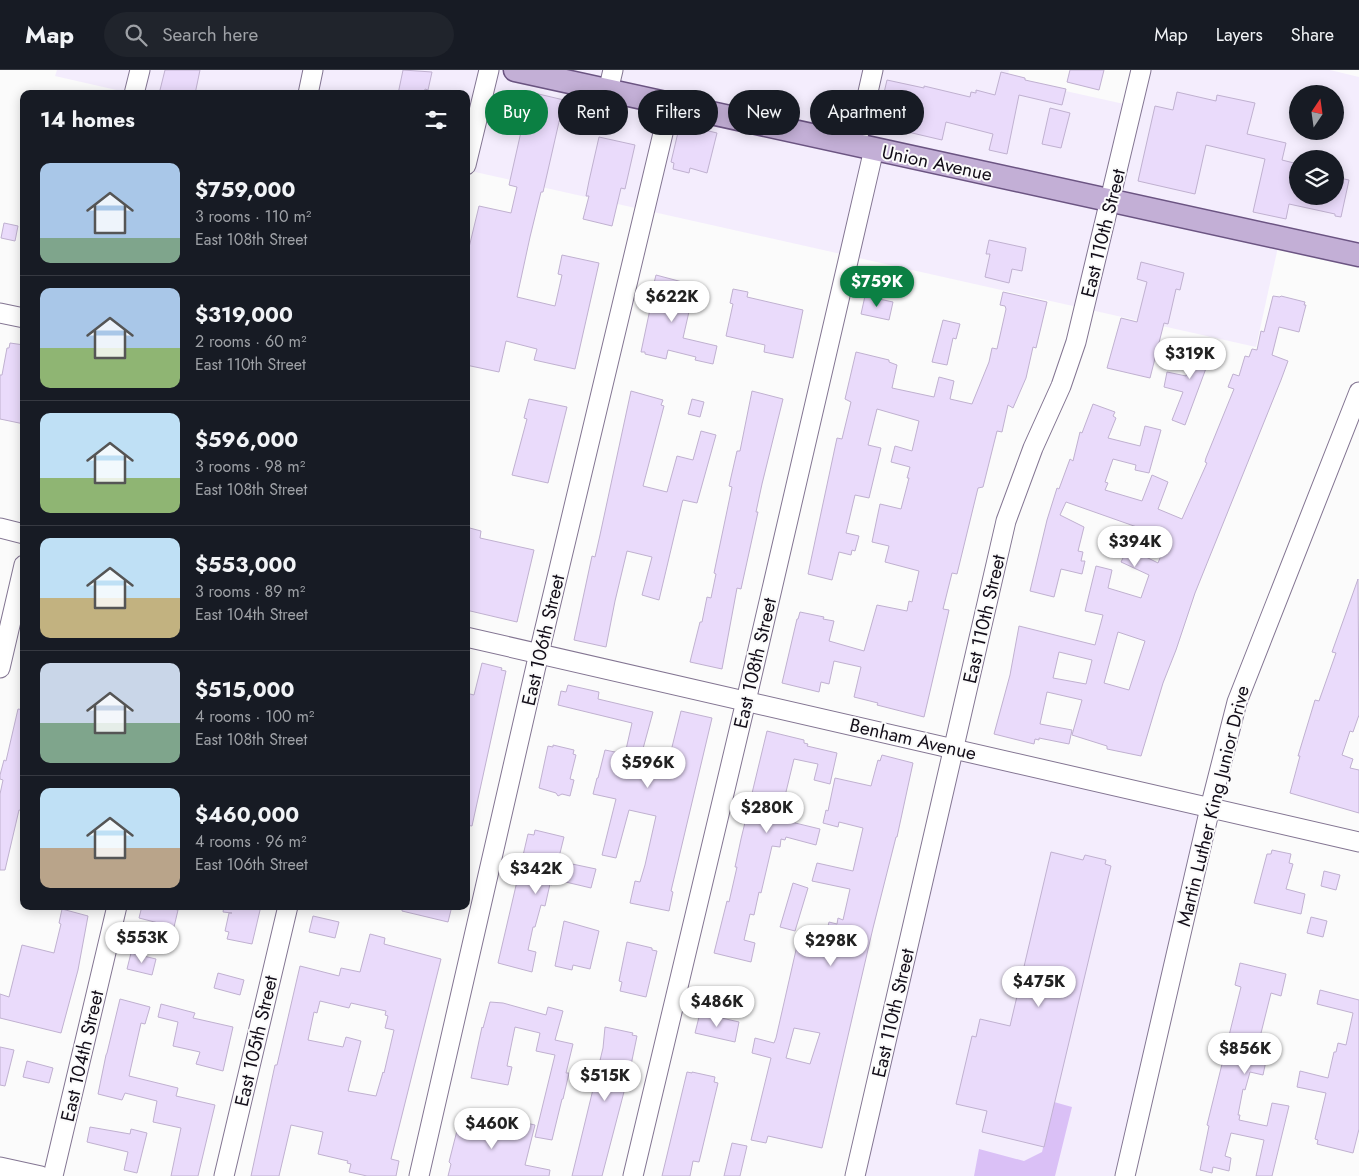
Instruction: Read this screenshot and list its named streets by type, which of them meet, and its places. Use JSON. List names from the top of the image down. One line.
{"streets":{"main road":["Union Avenue"],"street":["East 110th Street","East 106th Street","East 108th Street","Benham Avenue","Martin Luther King Junior Drive","East 105th Street","East 104th Street"]},"crossings":[["Union Avenue","East 110th Street"],["Union Avenue","East 108th Street"],["East 110th Street","Benham Avenue"],["East 106th Street","Benham Avenue"],["East 108th Street","Benham Avenue"],["Benham Avenue","Martin Luther King Junior Drive"]],"north":"top","page":{"header":"Map","search":"Search here","nav":["Map","Layers","Share"],"chip":["Buy","Rent","Filters","New","Apartment"],"heading":"14 homes","list":[{"name":"$759,000","note":"3 rooms · 110 m² · East 108th Street"},{"name":"$319,000","note":"2 rooms · 60 m² · East 110th Street"},{"name":"$596,000","note":"3 rooms · 98 m² · East 108th Street"},{"name":"$553,000","note":"3 rooms · 89 m² · East 104th Street"},{"name":"$515,000","note":"4 rooms · 100 m² · East 108th Street"},{"name":"$460,000","note":"4 rooms · 96 m² · East 106th Street"}],"price":["$759K","$622K","$319K","$394K","$596K","$280K","$342K","$553K","$298K","$475K","$486K","$856K","$515K","$460K"]}}
